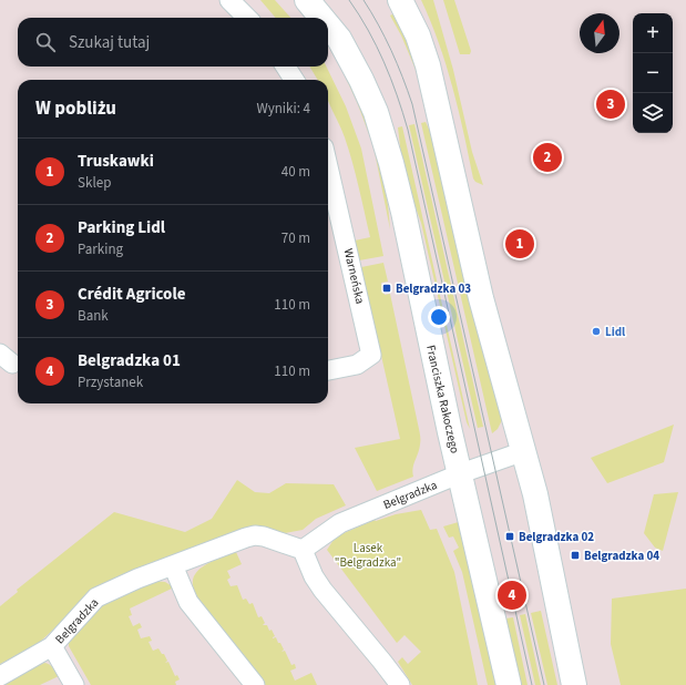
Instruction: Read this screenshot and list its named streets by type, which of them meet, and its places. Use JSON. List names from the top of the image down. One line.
{"streets":{"main road":["Franciszka Rakoczego"],"street":["Warneńska","Belgradzka"]},"crossings":[["Franciszka Rakoczego","Belgradzka"]],"parks":["Lasek \"Belgradzka\""],"places":{"transit":["Belgradzka 03","Belgradzka 02","Belgradzka 04"],"other":["Lidl"]},"north":"top","page":{"map_buttons":["+","−"],"search":"Szukaj tutaj","heading":["W pobliżu","Wyniki: 4"],"pins":["3","2","1","4"],"list":[{"mark":"1","name":"Truskawki","note":"Sklep","value":"40 m"},{"mark":"2","name":"Parking Lidl","note":"Parking","value":"70 m"},{"mark":"3","name":"Crédit Agricole","note":"Bank","value":"110 m"},{"mark":"4","name":"Belgradzka 01","note":"Przystanek","value":"110 m"}]}}
